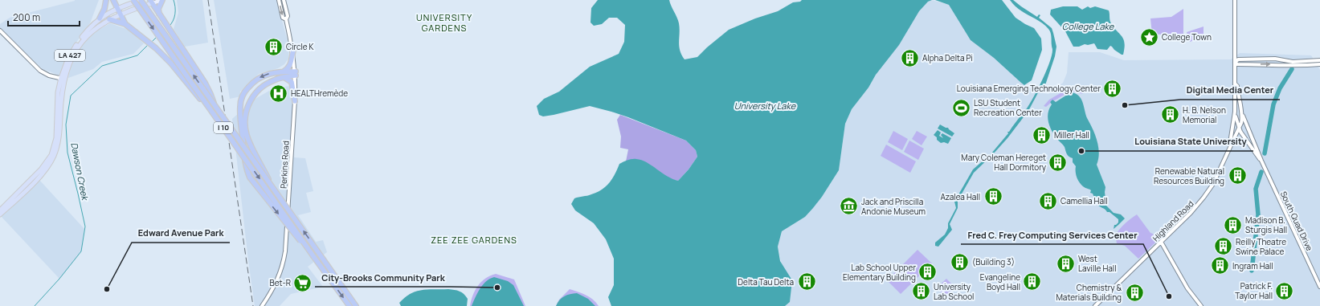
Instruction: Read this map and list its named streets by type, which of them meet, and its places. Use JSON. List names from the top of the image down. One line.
{"streets":{"highway":["I 10"],"main road":["LA 427"],"street":["Perkins Road","Highland Road","South Quad Drive"]},"crossings":[["LA 427","I 10"],["Highland Road","South Quad Drive"]],"districts":["UNIVERSITY GARDENS","ZEE ZEE GARDENS"],"water":["College Lake","University Lake","Dawson Creek"],"places":{"place":["College Town"],"building":["Circle K","Alpha Delta Pi","Louisiana Emerging Technology Center","H. B. Nelson Memorial","Miller Hall","Mary Coleman Hereget Hall Dormitory","Renewable Natural Resources Building","Azalea Hall","Camellia Hall","Madison B. Sturgis Hall","Reilly Theatre Swine Palace","(Building 3)","West Laville Hall","Ingram Hall","Lab School Upper Elementary Building","Delta Tau Delta","Evangeline Boyd Hall","Patrick F. Taylor Hall","University Lab School","Chemistry & Materials Building"],"hospital":["HEALTHremède"],"other":["Digital Media Center","Louisiana State University","City-Brooks Community Park","Edward Avenue Park","Fred C. Frey Computing Services Center"],"sports":["LSU Student Recreation Center"],"museum":["Jack and Priscilla Andonie Museum"],"supermarket":["Bet-R"]},"scale_bar":"200 m"}
